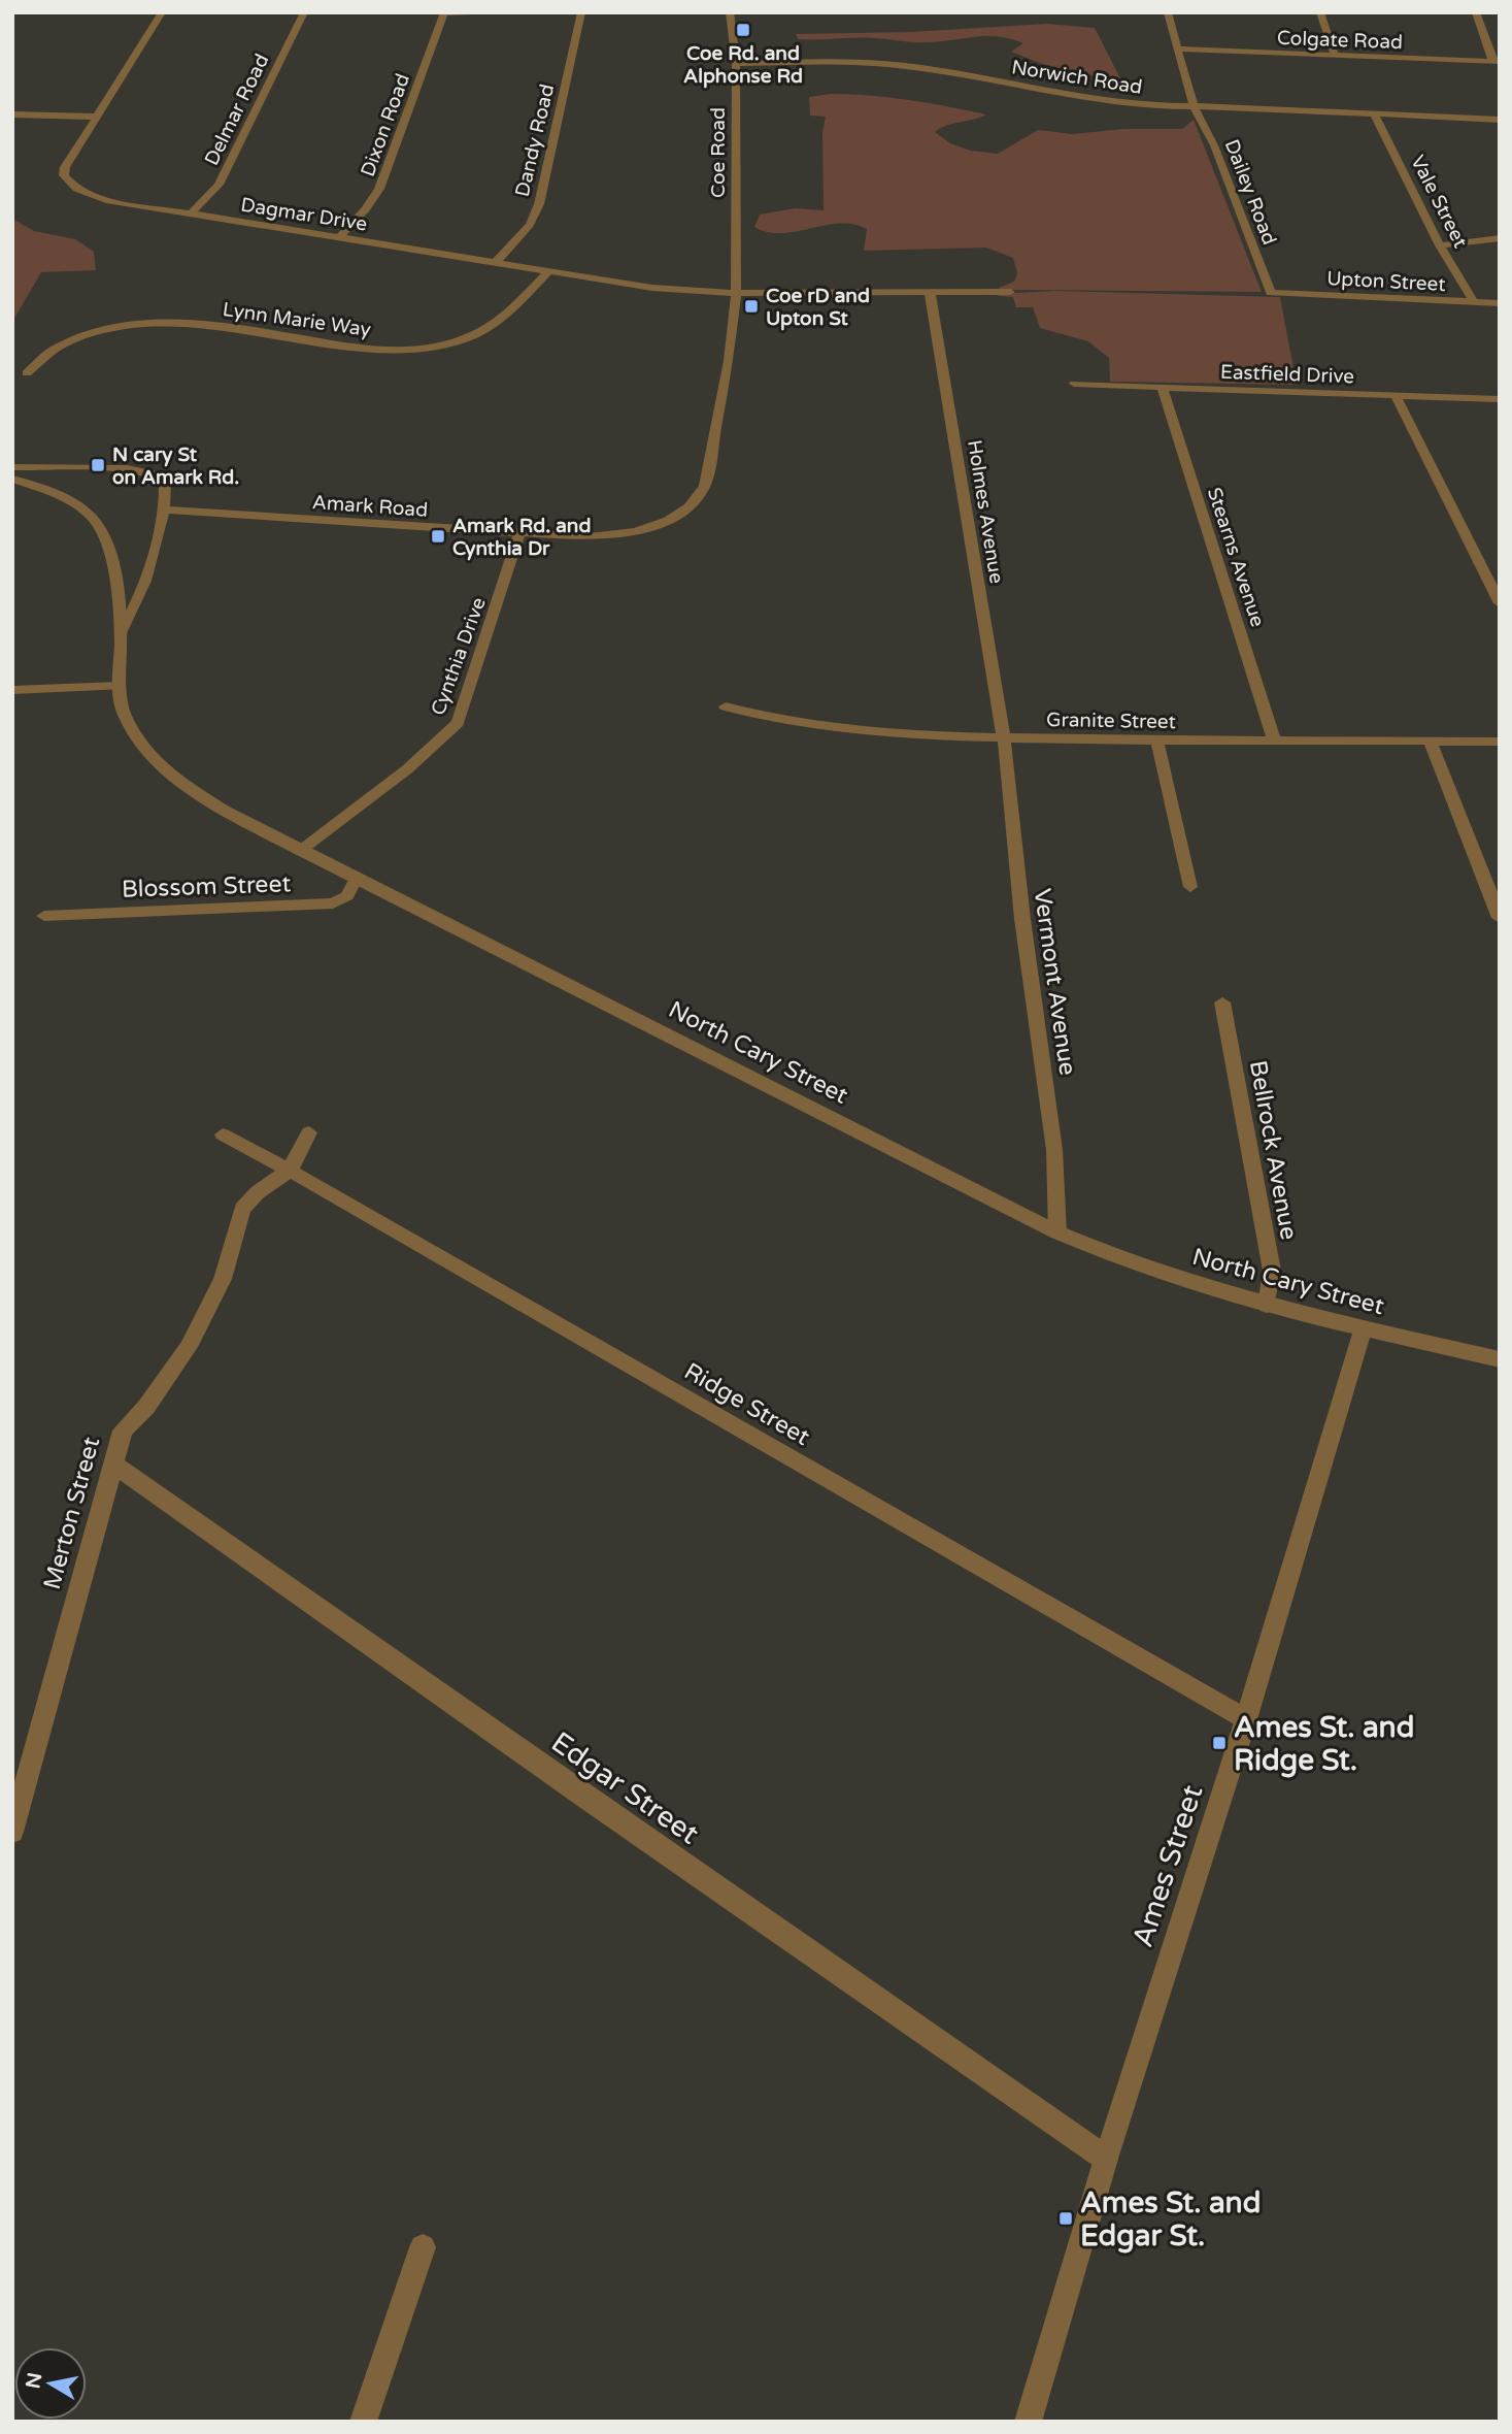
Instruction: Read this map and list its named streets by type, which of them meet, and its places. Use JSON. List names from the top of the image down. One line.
{"streets":{"street":["Colgate Road","Norwich Road","Delmar Road","Dixon Road","Dandy Road","Coe Road","Dailey Road","Vale Street","Dagmar Drive","Upton Street","Lynn Marie Way","Eastfield Drive","Amark Road","Holmes Avenue","Stearns Avenue","Cynthia Drive","Granite Street","Blossom Street","Vermont Avenue","North Cary Street","Bellrock Avenue","Ridge Street","Merton Street","Edgar Street","Ames Street"]},"crossings":[["Colgate Road","Dailey Road"],["Norwich Road","Coe Road"],["Norwich Road","Dailey Road"],["Norwich Road","Vale Street"],["Delmar Road","Dagmar Drive"],["Dixon Road","Dagmar Drive"],["Dandy Road","Dagmar Drive"],["Coe Road","Dagmar Drive"],["Coe Road","Amark Road"],["Dailey Road","Upton Street"],["Vale Street","Upton Street"],["Dagmar Drive","Lynn Marie Way"],["Dagmar Drive","Amark Road"],["Eastfield Drive","Stearns Avenue"],["Amark Road","Cynthia Drive"],["Amark Road","North Cary Street"],["Holmes Avenue","Granite Street"],["Holmes Avenue","Vermont Avenue"],["Stearns Avenue","Granite Street"],["Cynthia Drive","North Cary Street"],["Granite Street","Vermont Avenue"],["Blossom Street","North Cary Street"],["Vermont Avenue","North Cary Street"],["North Cary Street","Bellrock Avenue"],["North Cary Street","Ames Street"],["Ridge Street","Merton Street"],["Ridge Street","Ames Street"],["Merton Street","Edgar Street"],["Edgar Street","Ames Street"]],"places":{"transit":["Coe Rd. and Alphonse Rd","Coe rD and Upton St","N cary St on Amark Rd.","Amark Rd. and Cynthia Dr","Ames St. and Ridge St.","Ames St. and Edgar St."]},"north":"left"}
